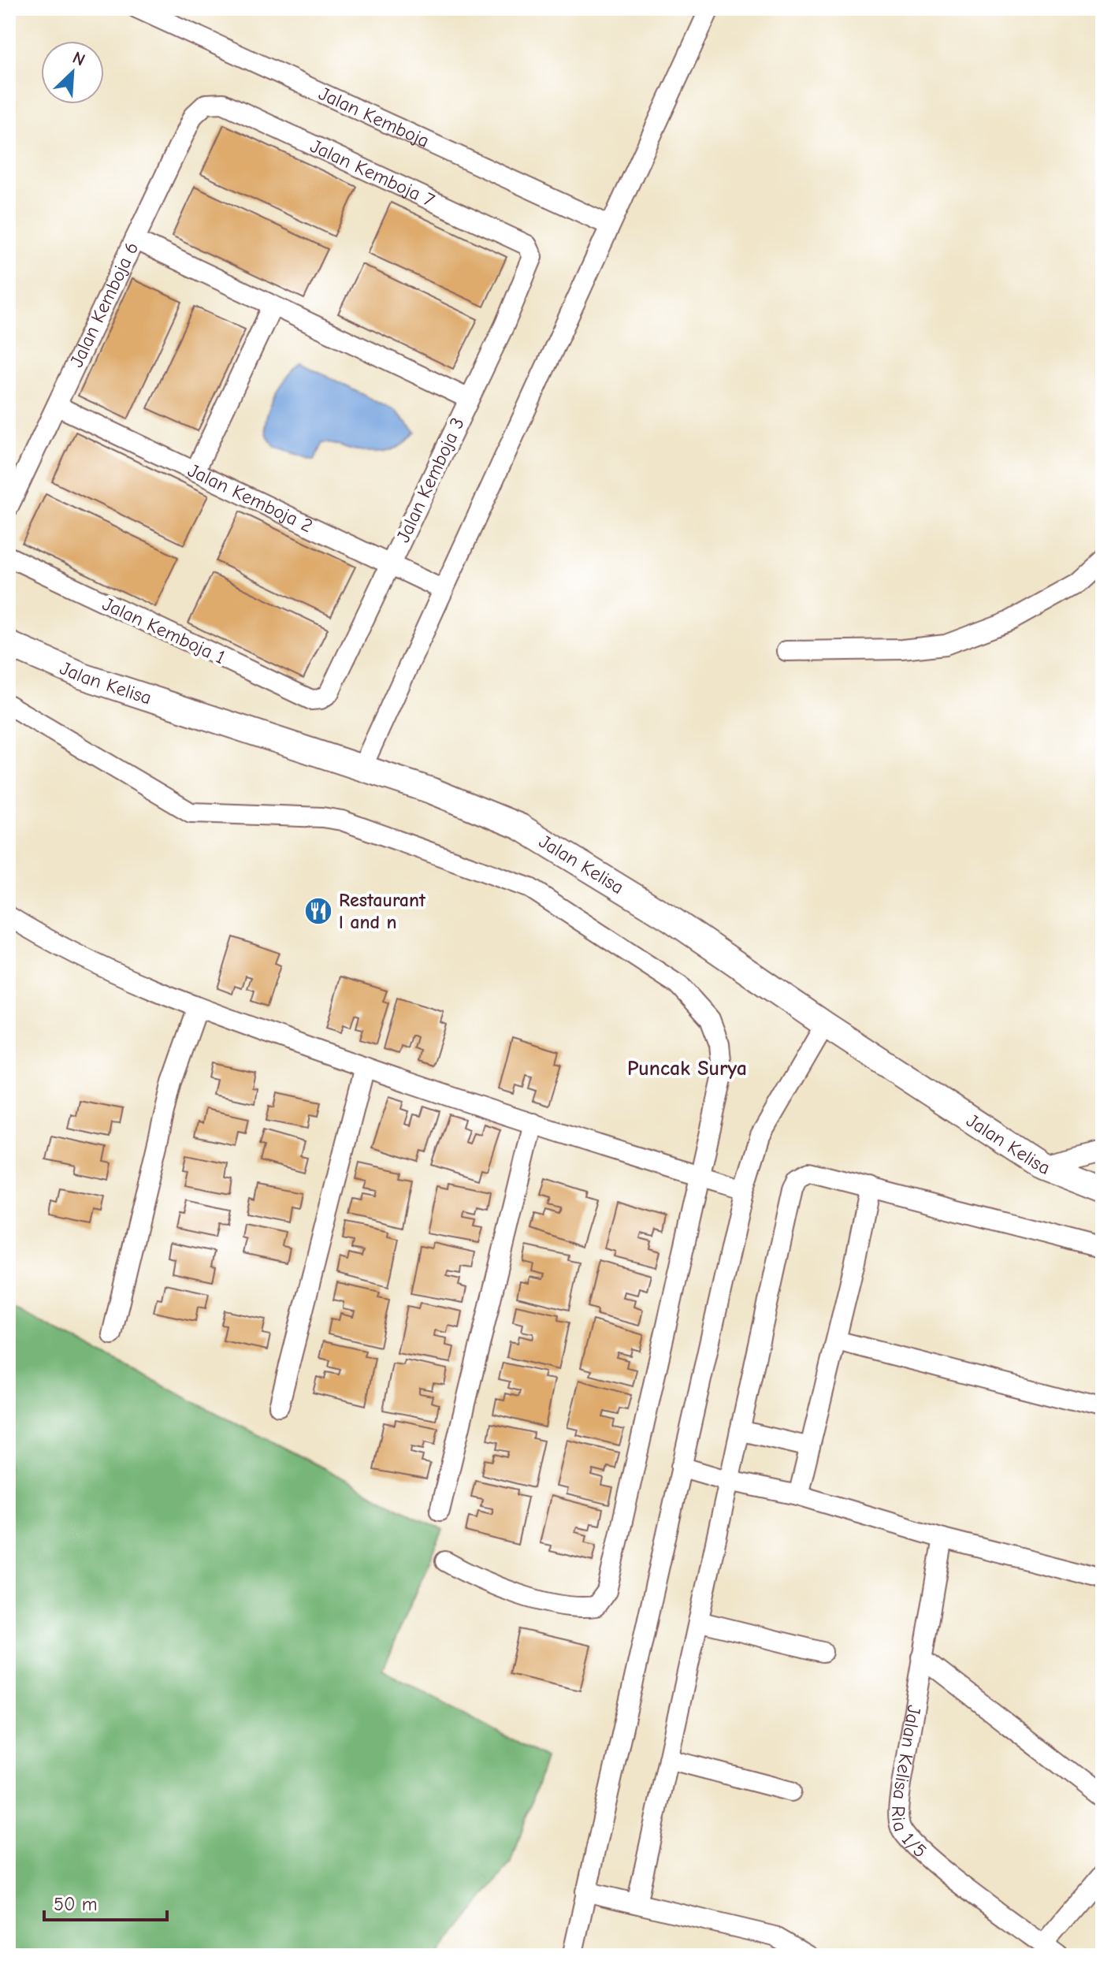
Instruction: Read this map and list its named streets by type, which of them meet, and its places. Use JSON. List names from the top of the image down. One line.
{"streets":{"main road":["Jalan Kelisa"],"street":["Jalan Kemboja","Jalan Kemboja 7","Jalan Kemboja 6","Jalan Kemboja 3","Jalan Kemboja 2","Jalan Kemboja 1","Jalan Kelisa Ria 1/5"]},"crossings":[["Jalan Kemboja 7","Jalan Kemboja 6"],["Jalan Kemboja 7","Jalan Kemboja 3"],["Jalan Kemboja 6","Jalan Kemboja 2"],["Jalan Kemboja 3","Jalan Kemboja 2"],["Jalan Kemboja 3","Jalan Kemboja 1"]],"districts":["Puncak Surya"],"places":{"restaurant":["Restaurant l and n"]},"scale_bar":"50 m","north":"top right"}
